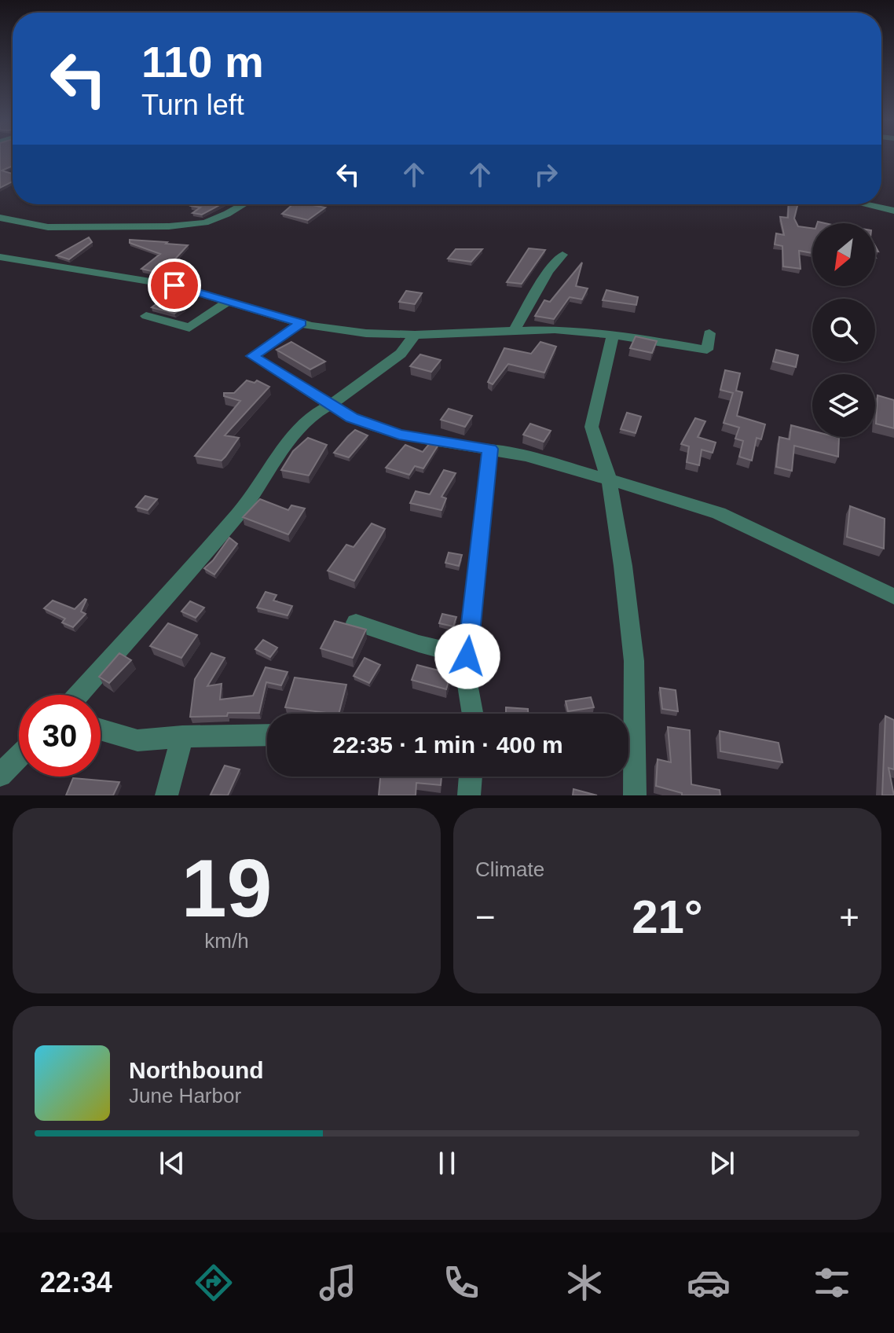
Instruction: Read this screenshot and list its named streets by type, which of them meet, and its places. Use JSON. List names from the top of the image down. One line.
{"north":"bottom left","page":{"turn":["110 m","Turn left"],"limit":"30","trip":"22:35 · 1 min · 400 m","tile":[["19","km/h"],"Climate"],"heat":["−","21°","+"],"song":["Northbound","June Harbor"],"tabs":"22:34"}}
